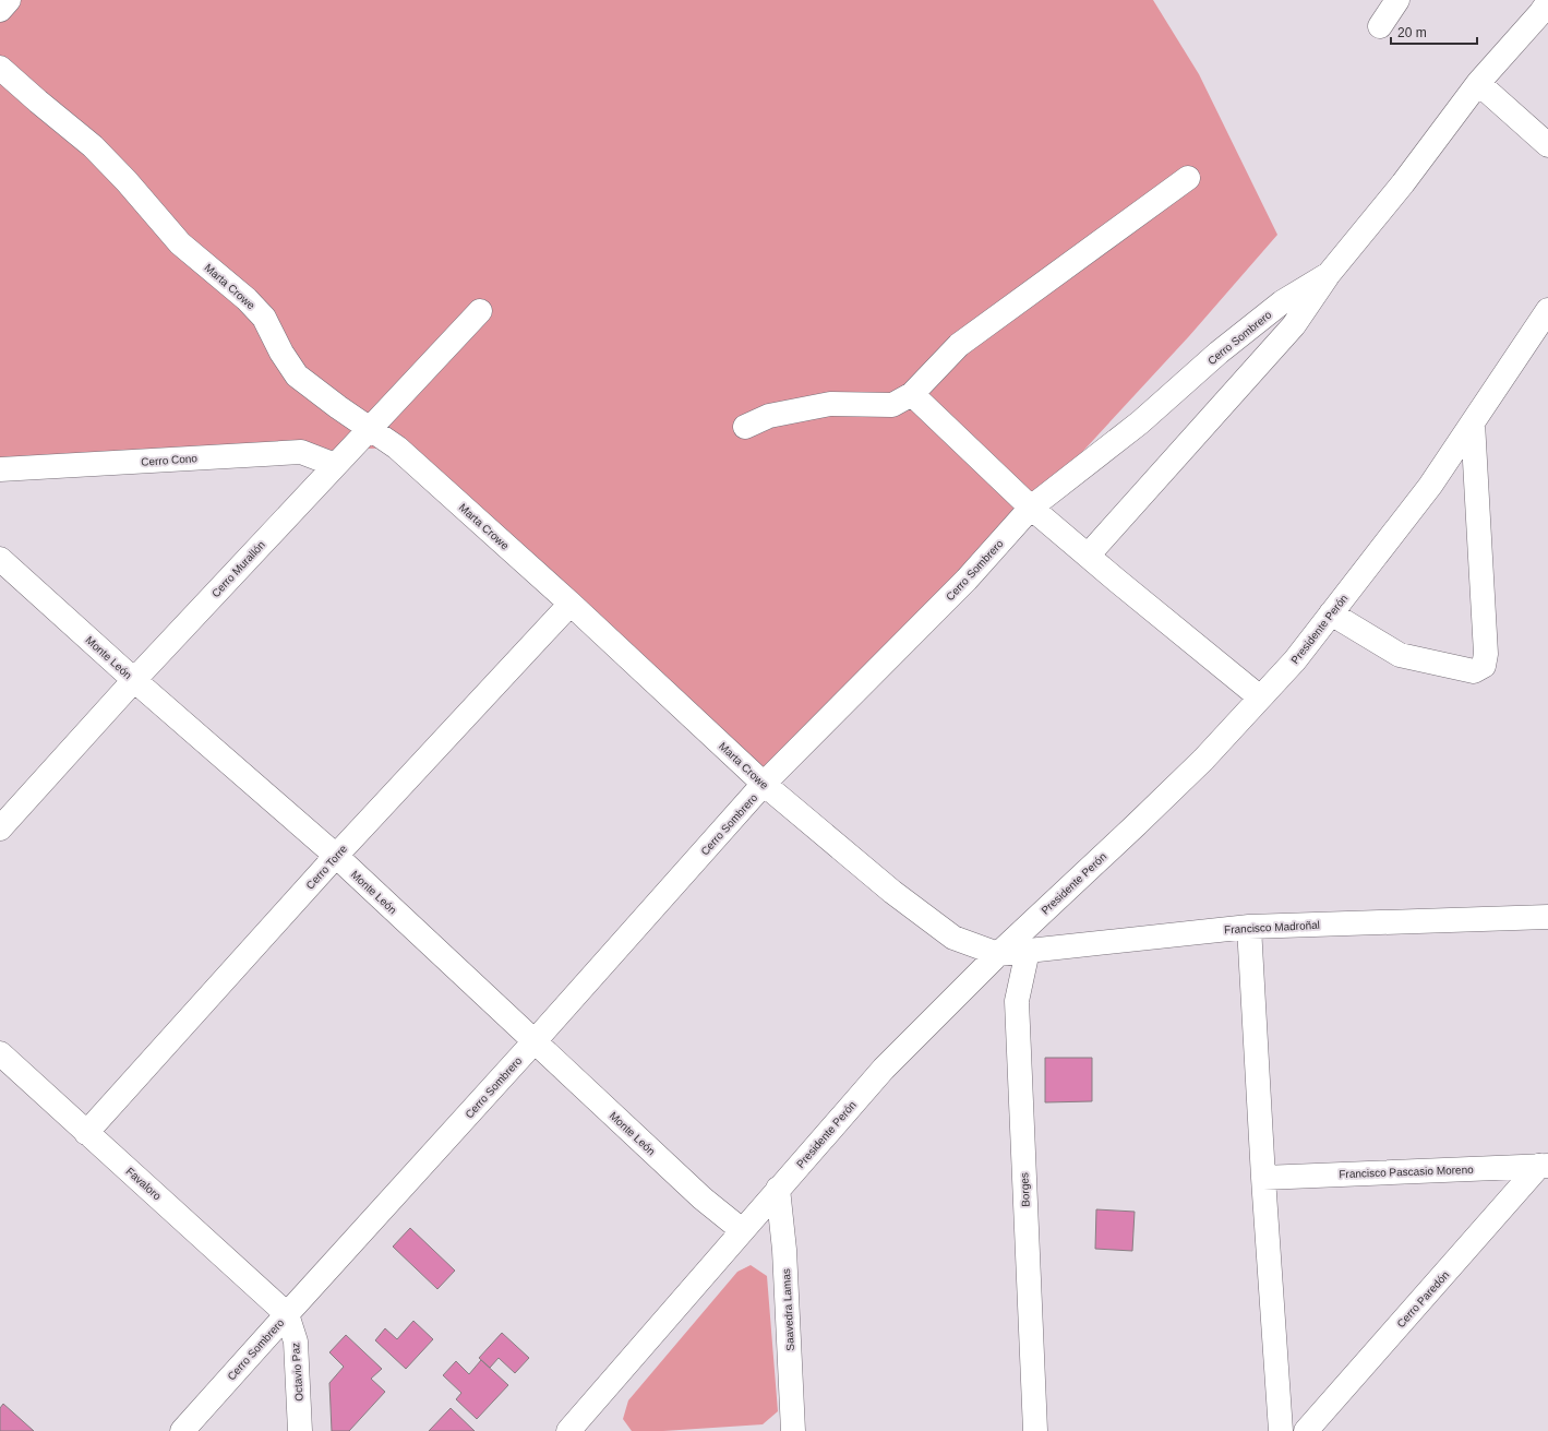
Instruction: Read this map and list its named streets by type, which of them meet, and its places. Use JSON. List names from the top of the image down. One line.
{"streets":{"street":["Marta Crowe","Cerro Sombrero","Cerro Cono","Cerro Murallón","Presidente Perón","Monte León","Cerro Torre","Francisco Madroñal","Francisco Pascasio Moreno","Favaloro","Borges","Cerro Paredón","Saavedra Lamas","Octavio Paz"]},"crossings":[["Marta Crowe","Cerro Sombrero"],["Marta Crowe","Cerro Murallón"],["Marta Crowe","Presidente Perón"],["Marta Crowe","Cerro Torre"],["Marta Crowe","Francisco Madroñal"],["Cerro Sombrero","Monte León"],["Cerro Sombrero","Favaloro"],["Cerro Sombrero","Octavio Paz"],["Cerro Cono","Cerro Murallón"],["Cerro Murallón","Monte León"],["Presidente Perón","Monte León"],["Presidente Perón","Francisco Madroñal"],["Presidente Perón","Saavedra Lamas"],["Monte León","Cerro Torre"],["Cerro Torre","Favaloro"],["Francisco Madroñal","Borges"],["Francisco Pascasio Moreno","Cerro Paredón"],["Favaloro","Octavio Paz"]],"scale_bar":"20 m"}
